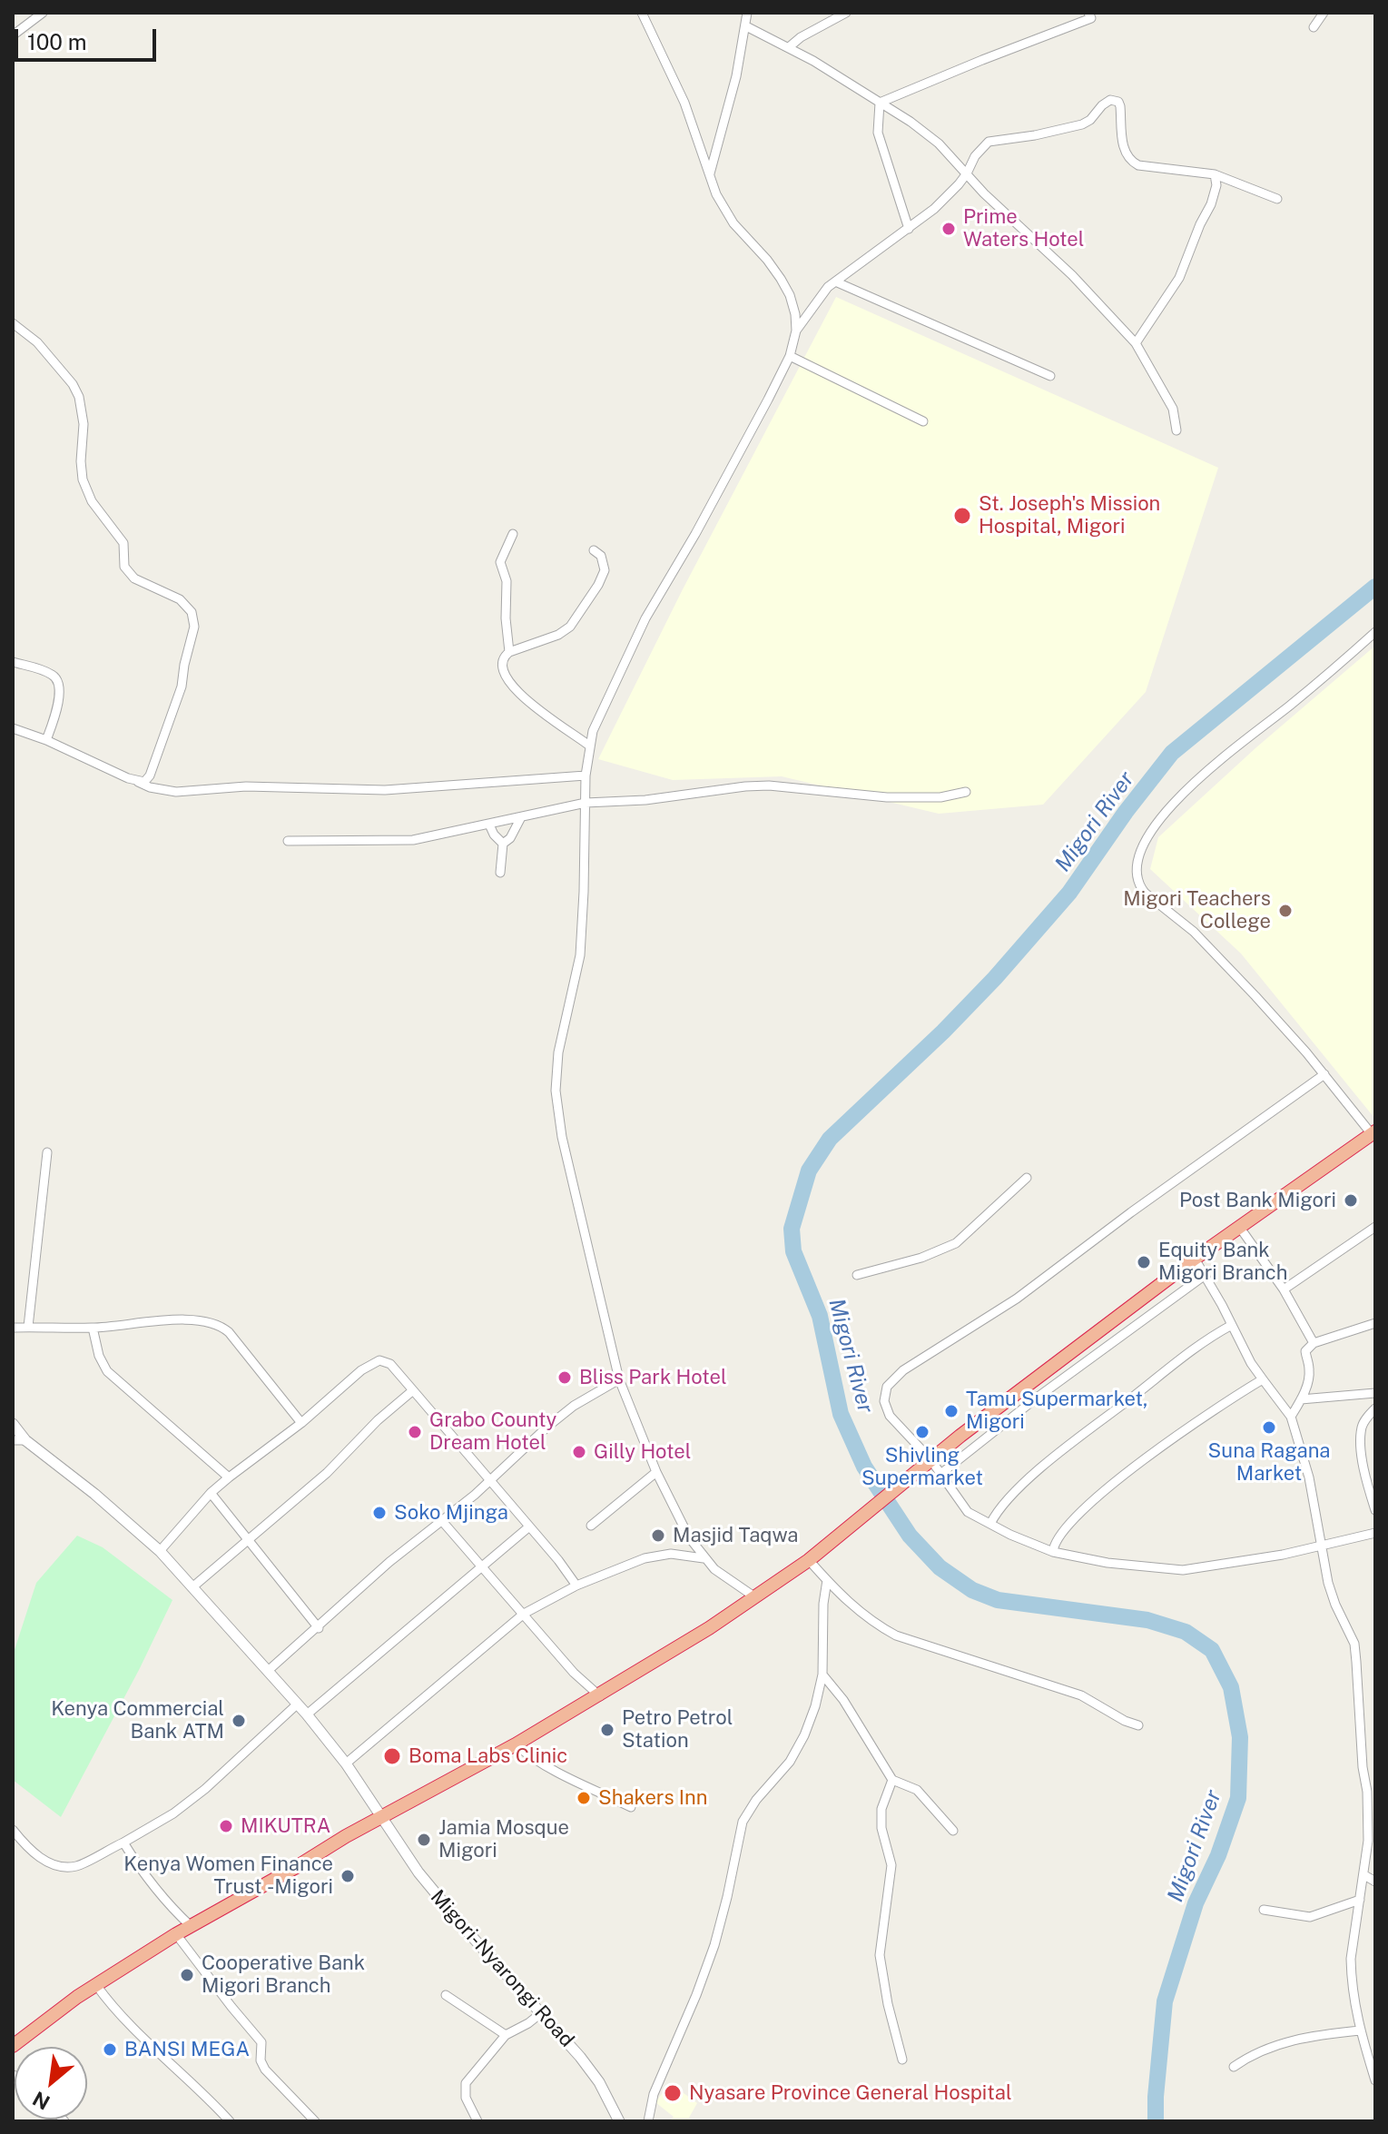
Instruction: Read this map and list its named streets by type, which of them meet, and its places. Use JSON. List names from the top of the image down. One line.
{"streets":{"street":["Migori-Nyarongi Road"]},"water":["Migori River"],"places":["Prime Waters Hotel","St. Joseph's Mission Hospital, Migori","Migori Teachers College","Post Bank Migori","Equity Bank Migori Branch","Bliss Park Hotel","Tamu Supermarket, Migori","Suna Ragana Market","Grabo County Dream Hotel","Shivling Supermarket","Gilly Hotel","Soko Mjinga","Masjid Taqwa","Kenya Commercial Bank ATM","Petro Petrol Station","Boma Labs Clinic","Shakers Inn","MIKUTRA","Jamia Mosque Migori","Kenya Women Finance Trust -Migori","Cooperative Bank Migori Branch","BANSI MEGA","Nyasare Province General Hospital"],"scale_bar":"100 m","north":"bottom left"}
